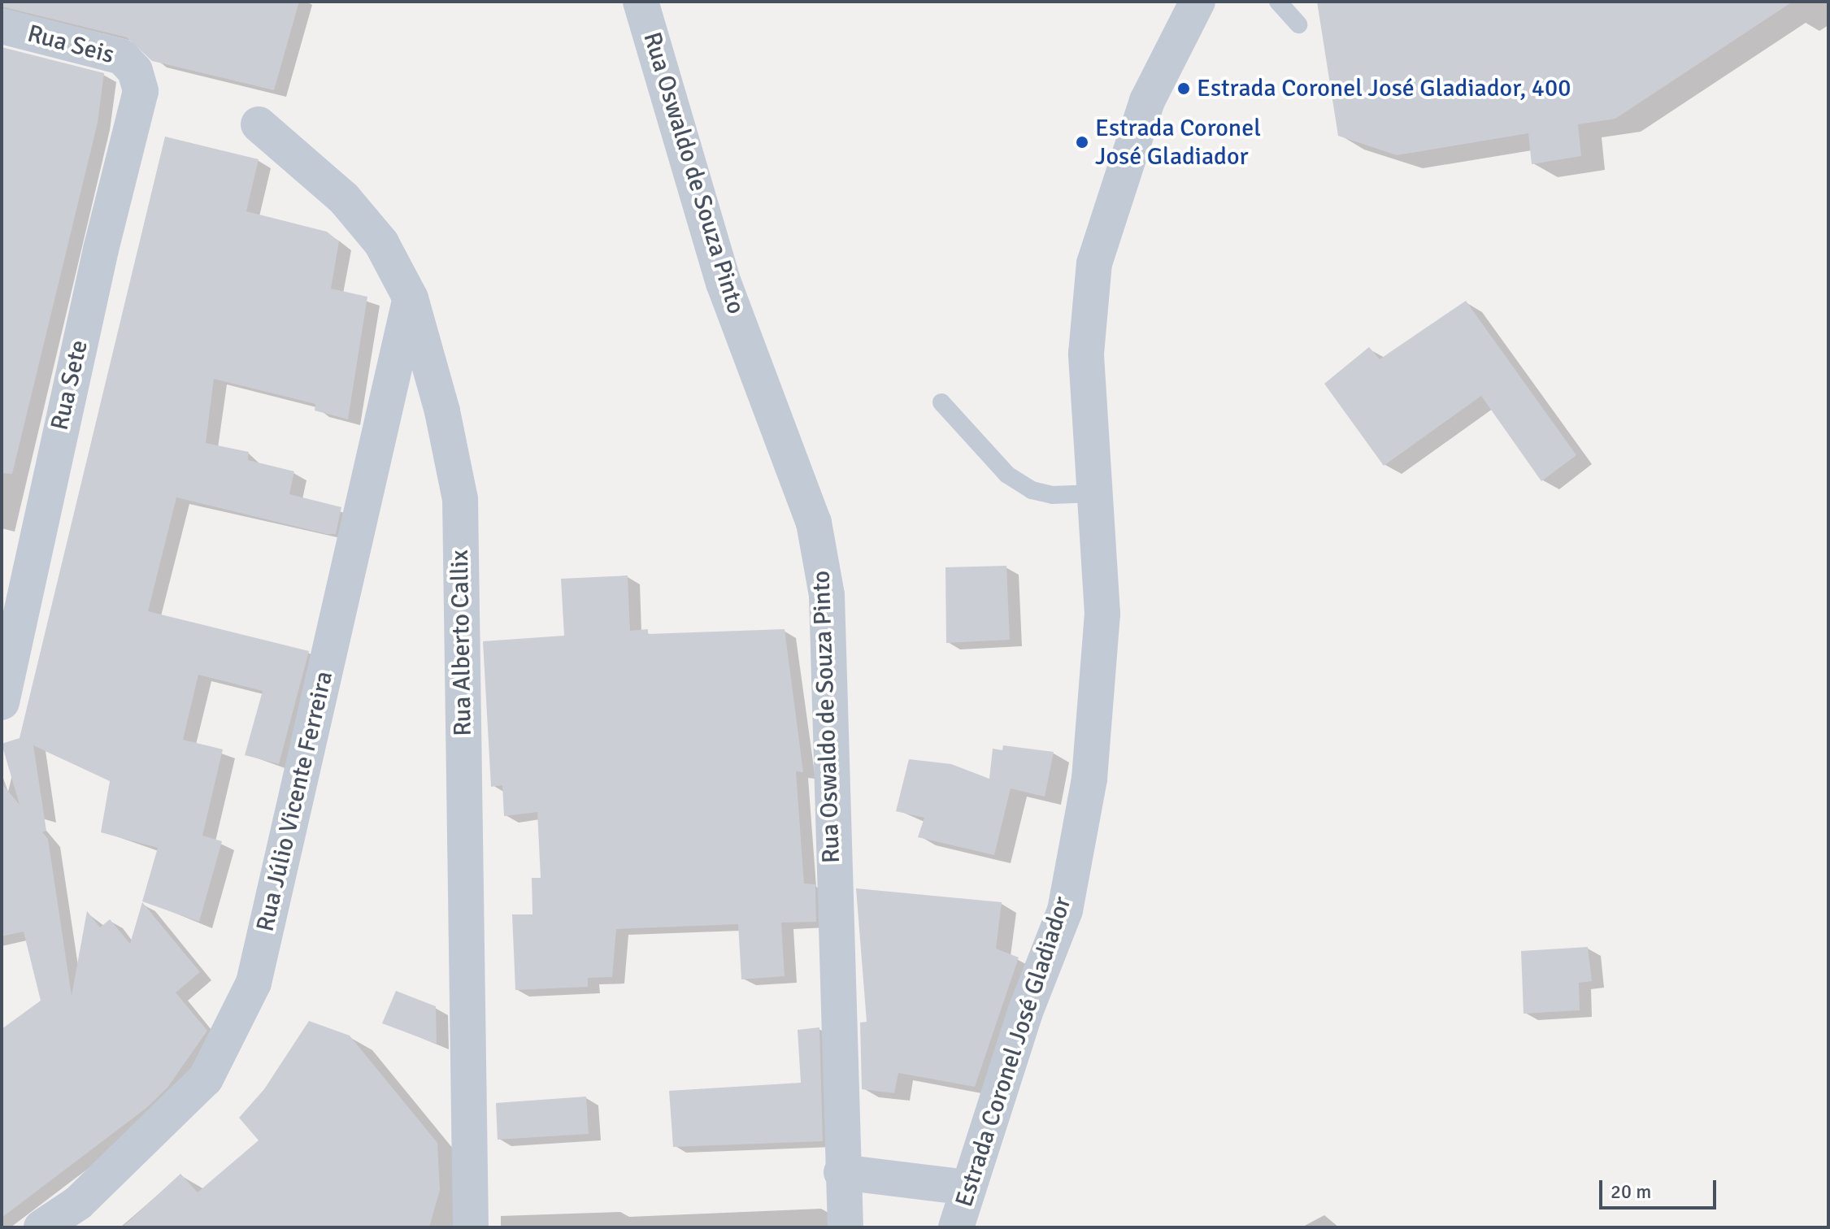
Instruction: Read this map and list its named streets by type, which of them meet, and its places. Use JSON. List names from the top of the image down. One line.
{"streets":{"street":["Rua Seis","Rua Oswaldo de Souza Pinto","Rua Sete","Rua Alberto Callix","Rua Júlio Vicente Ferreira","Estrada Coronel José Gladiador"]},"crossings":[["Rua Seis","Rua Sete"],["Rua Alberto Callix","Rua Júlio Vicente Ferreira"]],"places":["Estrada Coronel José Gladiador, 400","Estrada Coronel José Gladiador"],"scale_bar":"20 m"}
